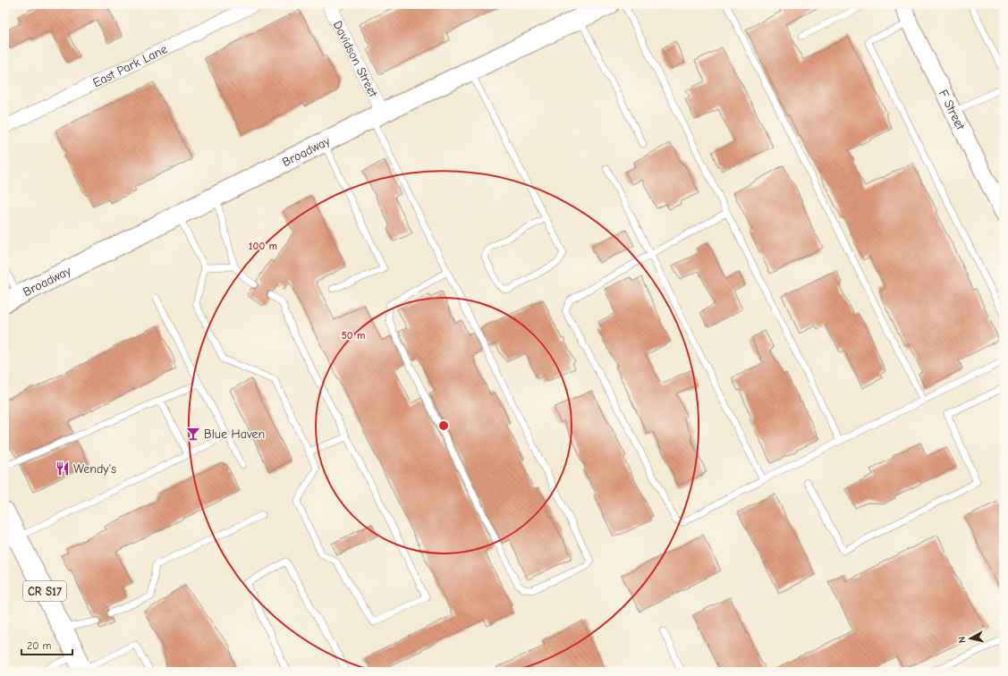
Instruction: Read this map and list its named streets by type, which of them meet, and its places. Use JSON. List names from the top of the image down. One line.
{"streets":{"main road":["Broadway","CR S17"],"street":["Davidson Street","East Park Lane","F Street"]},"crossings":[["Davidson Street","Broadway"]],"places":{"bar":["Blue Haven"],"restaurant":["Wendy's"]},"scale_bar":"20 m","north":"left","rings":["100 m","50 m"]}
